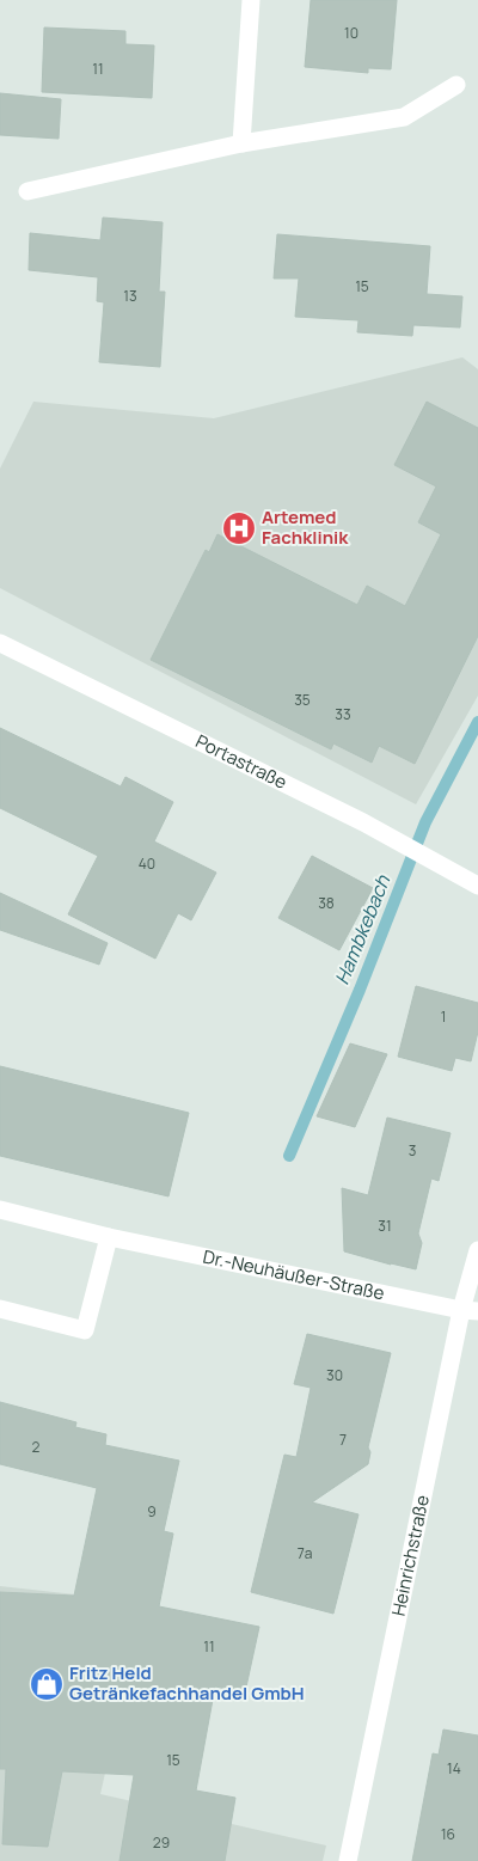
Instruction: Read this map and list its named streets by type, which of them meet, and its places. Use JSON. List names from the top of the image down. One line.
{"streets":{"street":["Portastraße","Dr.-Neuhäußer-Straße","Heinrichstraße"]},"crossings":[["Dr.-Neuhäußer-Straße","Heinrichstraße"]],"water":["Hambkebach"],"places":{"hospital":["Artemed Fachklinik"],"shop":["Fritz Held Getränkefachhandel GmbH"]},"house_numbers":["10","11","15","13","35","33","40","38","1","3","31","30","7","2","9","7a","11","15","14","16","29"]}
